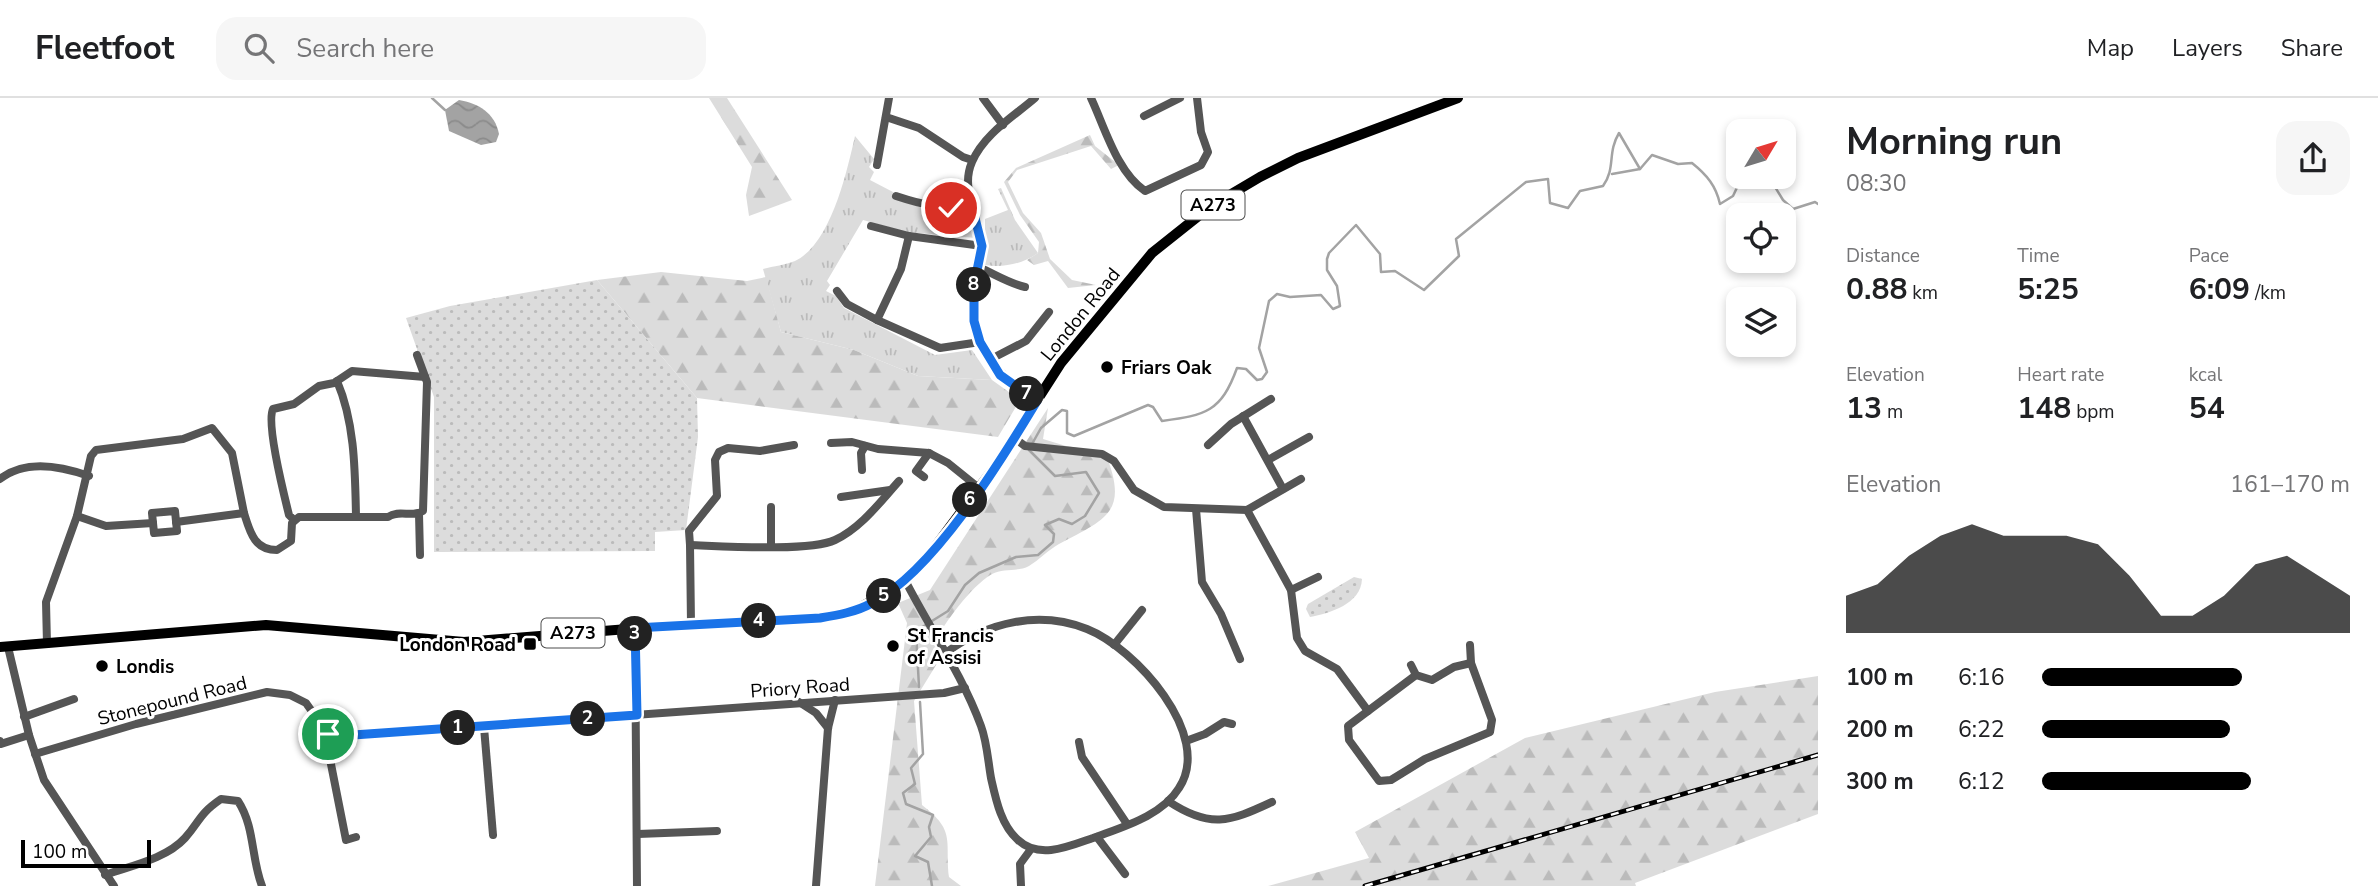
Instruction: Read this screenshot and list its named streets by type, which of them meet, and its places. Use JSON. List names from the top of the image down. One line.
{"streets":{"main road":["A273","London Road"],"street":["Priory Road","Stonepound Road"]},"places":{"other":["Friars Oak","St Francis of Assisi","Londis"],"transit":["London Road"]},"scale_bar":"100 m","north":"top right","page":{"header":"Fleetfoot","search":"Search here","nav":["Map","Layers","Share"],"heading":["Morning run","08:30"],"stats":[["Distance","0.88 km"],["Time","5:25"],["Pace","6:09 /km"],["Elevation","13 m"],["Heart rate","148 bpm"],["kcal","54"]],"pins":["8","7","6","5","4","3","2","1"],"chart":["Elevation","161–170 m"],"list":[{"name":"100 m","note":"6:16"},{"name":"200 m","note":"6:22"},{"name":"300 m","note":"6:12"}],"scale":"100 m"}}
